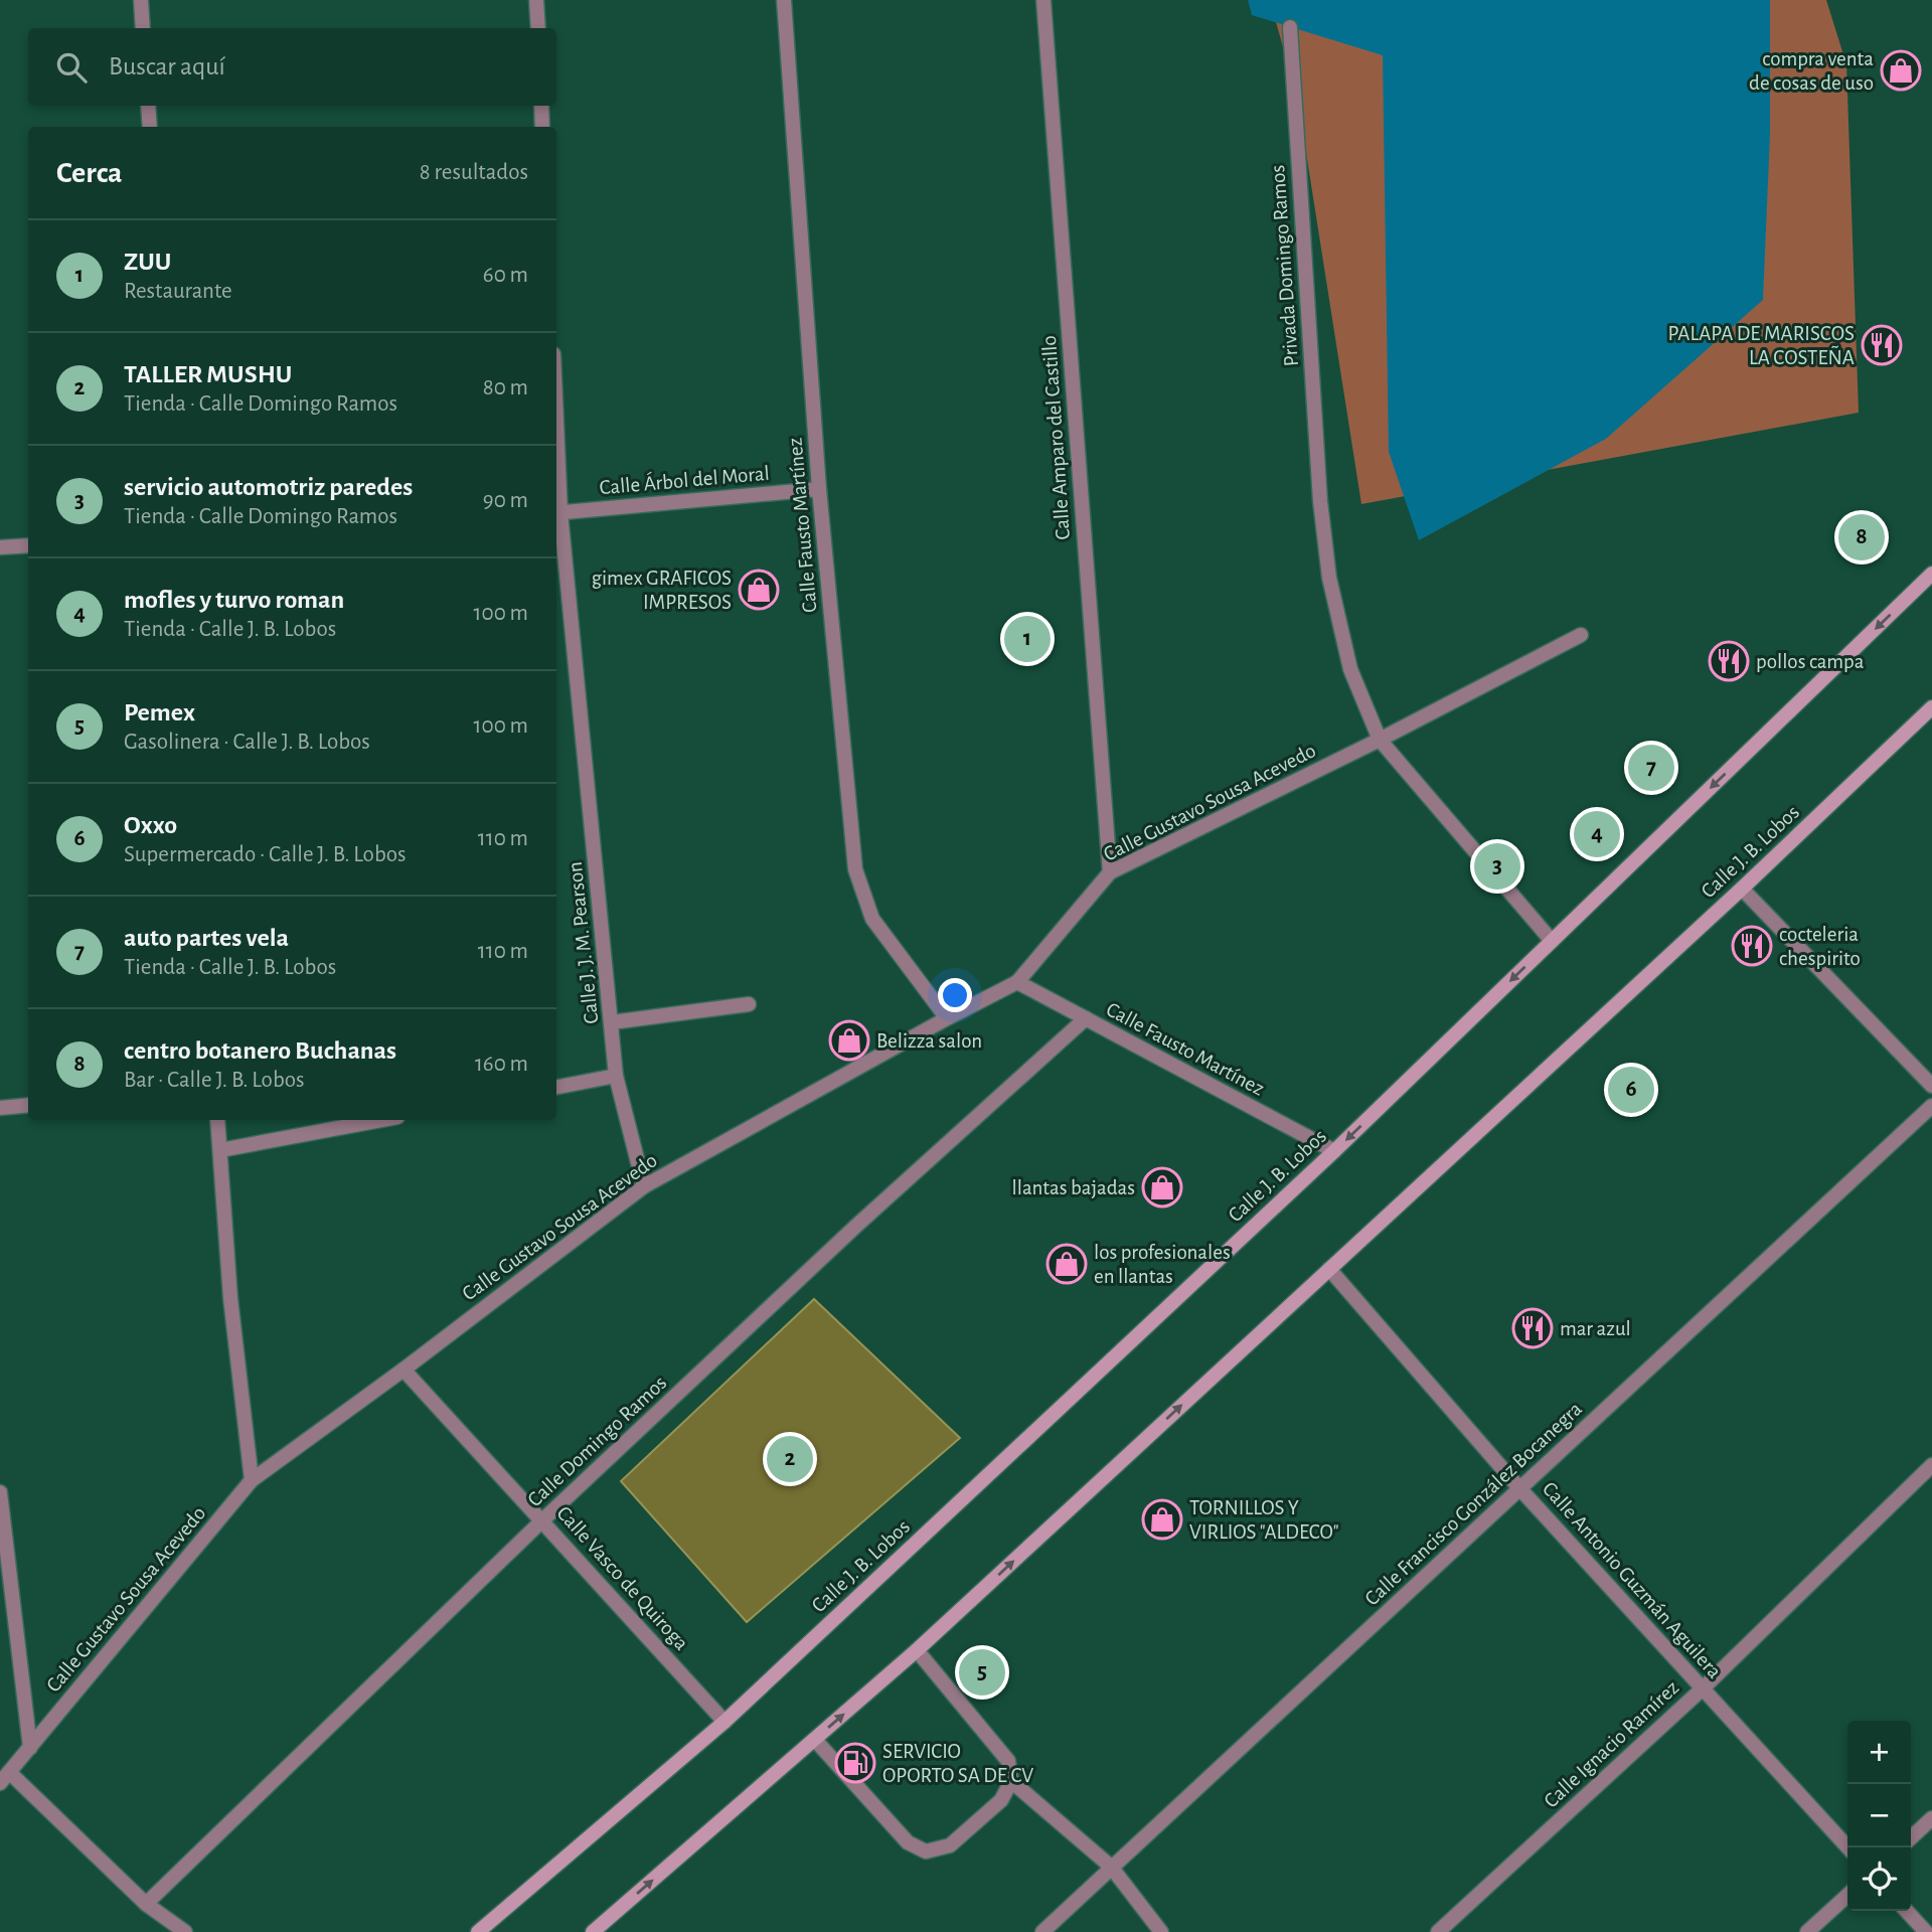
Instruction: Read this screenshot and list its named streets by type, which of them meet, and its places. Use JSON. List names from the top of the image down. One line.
{"streets":{"main road":["Calle J. B. Lobos"],"street":["Privada Domingo Ramos","Calle Amparo del Castillo","Calle Árbol del Moral","Calle Fausto Martínez","Calle Gustavo Sousa Acevedo","Calle J. J. M. Pearson","Calle Domingo Ramos","Calle Francisco González Bocanegra","Calle Vasco de Quiroga","Calle Antonio Guzmán Aguilera","Calle Ignacio Ramírez"]},"crossings":[["Privada Domingo Ramos","Calle Gustavo Sousa Acevedo"],["Calle Amparo del Castillo","Calle Gustavo Sousa Acevedo"],["Calle Árbol del Moral","Calle Fausto Martínez"],["Calle Árbol del Moral","Calle J. J. M. Pearson"],["Calle Fausto Martínez","Calle Gustavo Sousa Acevedo"],["Calle Fausto Martínez","Calle J. B. Lobos"],["Calle Fausto Martínez","Calle Domingo Ramos"],["Calle Gustavo Sousa Acevedo","Calle J. J. M. Pearson"],["Calle Gustavo Sousa Acevedo","Calle Vasco de Quiroga"],["Calle J. B. Lobos","Calle Vasco de Quiroga"],["Calle J. B. Lobos","Calle Antonio Guzmán Aguilera"],["Calle Domingo Ramos","Calle Vasco de Quiroga"],["Calle Francisco González Bocanegra","Calle Antonio Guzmán Aguilera"],["Calle Antonio Guzmán Aguilera","Calle Ignacio Ramírez"]],"places":{"shop":["compra venta de cosas de uso","gimex GRAFICOS IMPRESOS","Belizza salon","llantas bajadas","los profesionales en llantas","TORNILLOS Y VIRLIOS \"ALDECO\""],"restaurant":["PALAPA DE MARISCOS LA COSTEÑA","pollos campa","cocteleria chespirito","mar azul"],"fuel station":["SERVICIO OPORTO SA DE CV"]},"page":{"search":"Buscar aquí","heading":["Cerca","8 resultados"],"list":[{"mark":"1","name":"ZUU","note":"Restaurante","value":"60 m"},{"mark":"2","name":"TALLER MUSHU","note":"Tienda · Calle Domingo Ramos","value":"80 m"},{"mark":"3","name":"servicio automotriz paredes","note":"Tienda · Calle Domingo Ramos","value":"90 m"},{"mark":"4","name":"mofles y turvo roman","note":"Tienda · Calle J. B. Lobos","value":"100 m"},{"mark":"5","name":"Pemex","note":"Gasolinera · Calle J. B. Lobos","value":"100 m"},{"mark":"6","name":"Oxxo","note":"Supermercado · Calle J. B. Lobos","value":"110 m"},{"mark":"7","name":"auto partes vela","note":"Tienda · Calle J. B. Lobos","value":"110 m"},{"mark":"8","name":"centro botanero Buchanas","note":"Bar · Calle J. B. Lobos","value":"160 m"}],"pins":["8","1","7","4","3","6","2","5"],"map_buttons":["+","−"]}}
